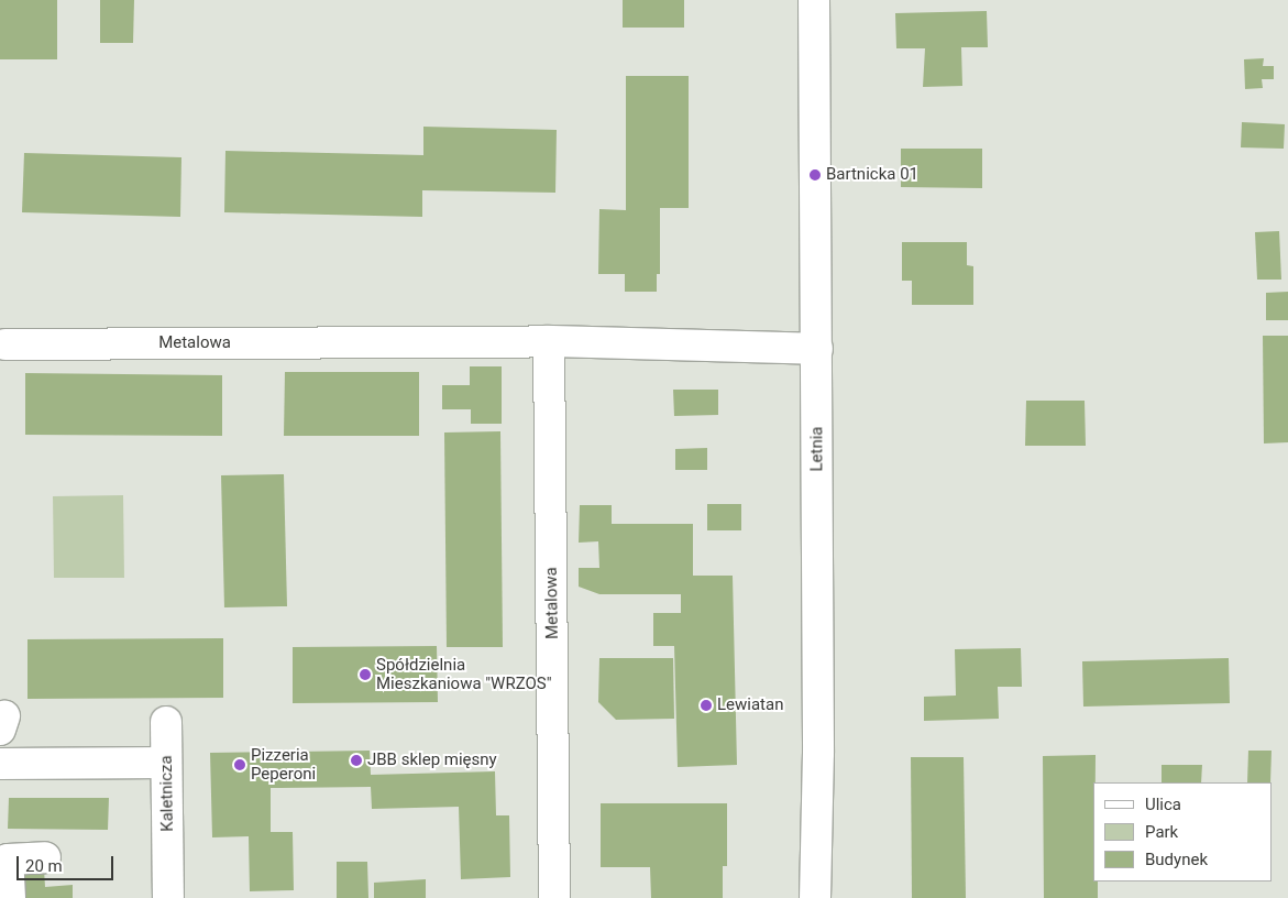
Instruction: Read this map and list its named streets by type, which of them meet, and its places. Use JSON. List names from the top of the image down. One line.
{"streets":{"street":["Metalowa","Letnia","Kaletnicza"]},"crossings":[["Metalowa","Letnia"]],"places":["Bartnicka 01","Spółdzielnia Mieszkaniowa \"WRZOS\"","Lewiatan","JBB sklep mięsny","Pizzeria Peperoni"],"legend":["Ulica","Park","Budynek"],"scale_bar":"20 m"}
